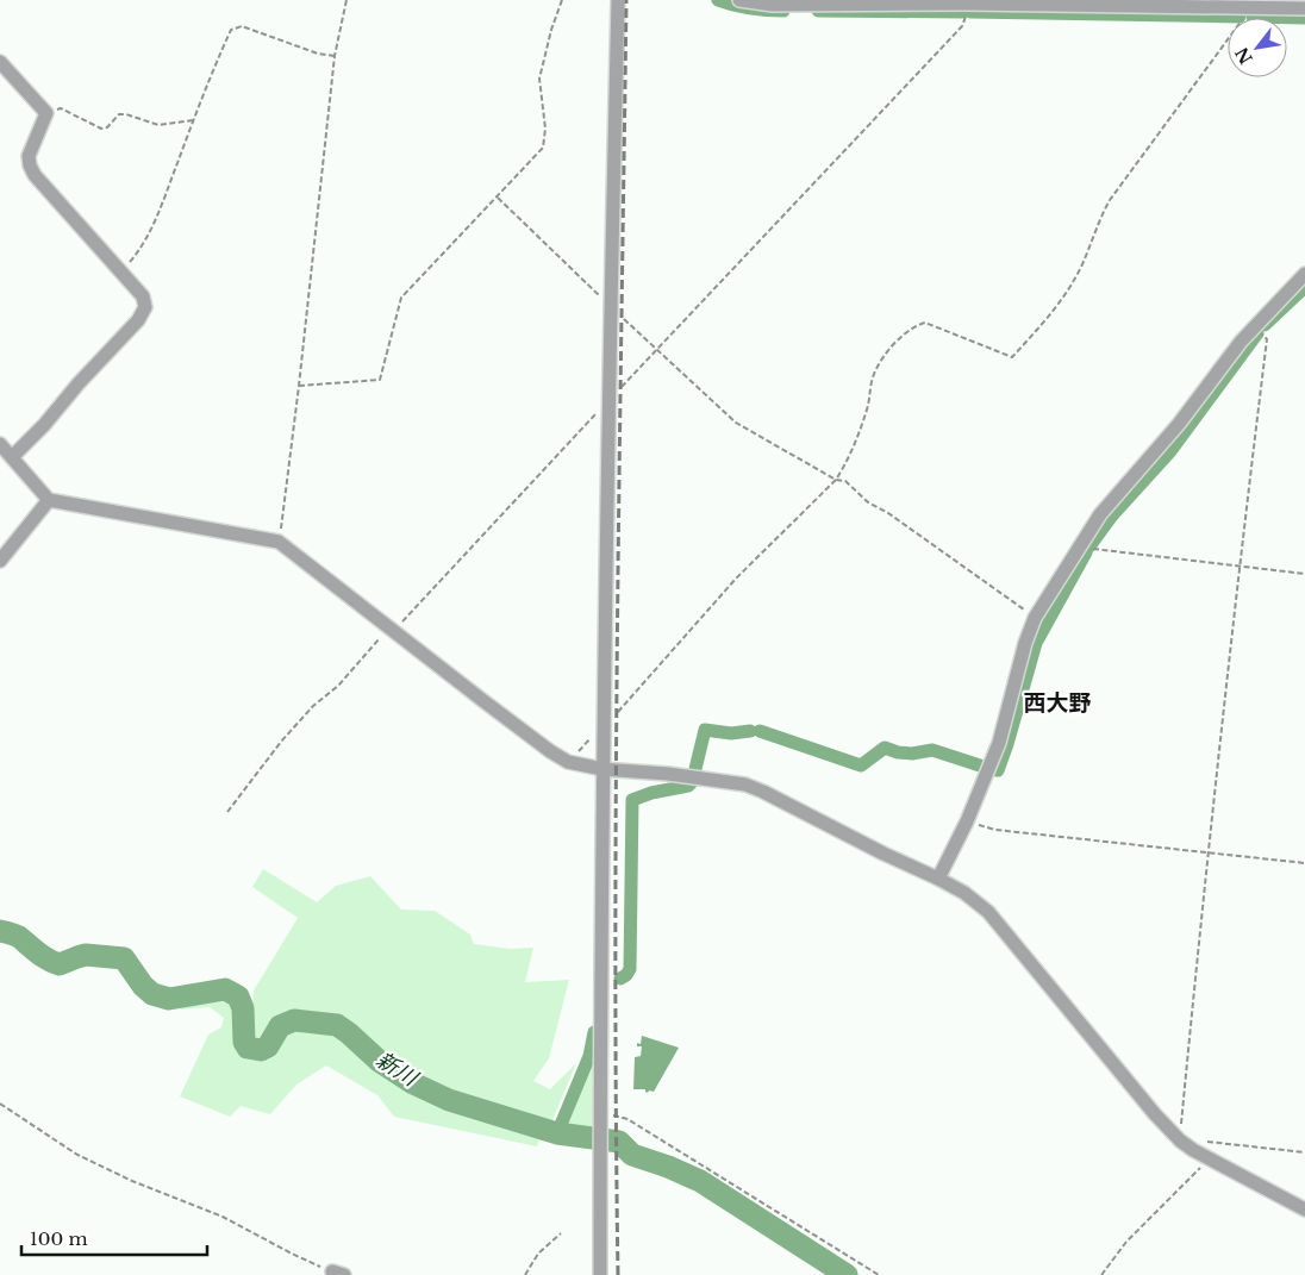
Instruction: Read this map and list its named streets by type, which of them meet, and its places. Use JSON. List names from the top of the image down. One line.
{"districts":["西大野"],"water":["新川"],"scale_bar":"100 m","north":"bottom left"}
